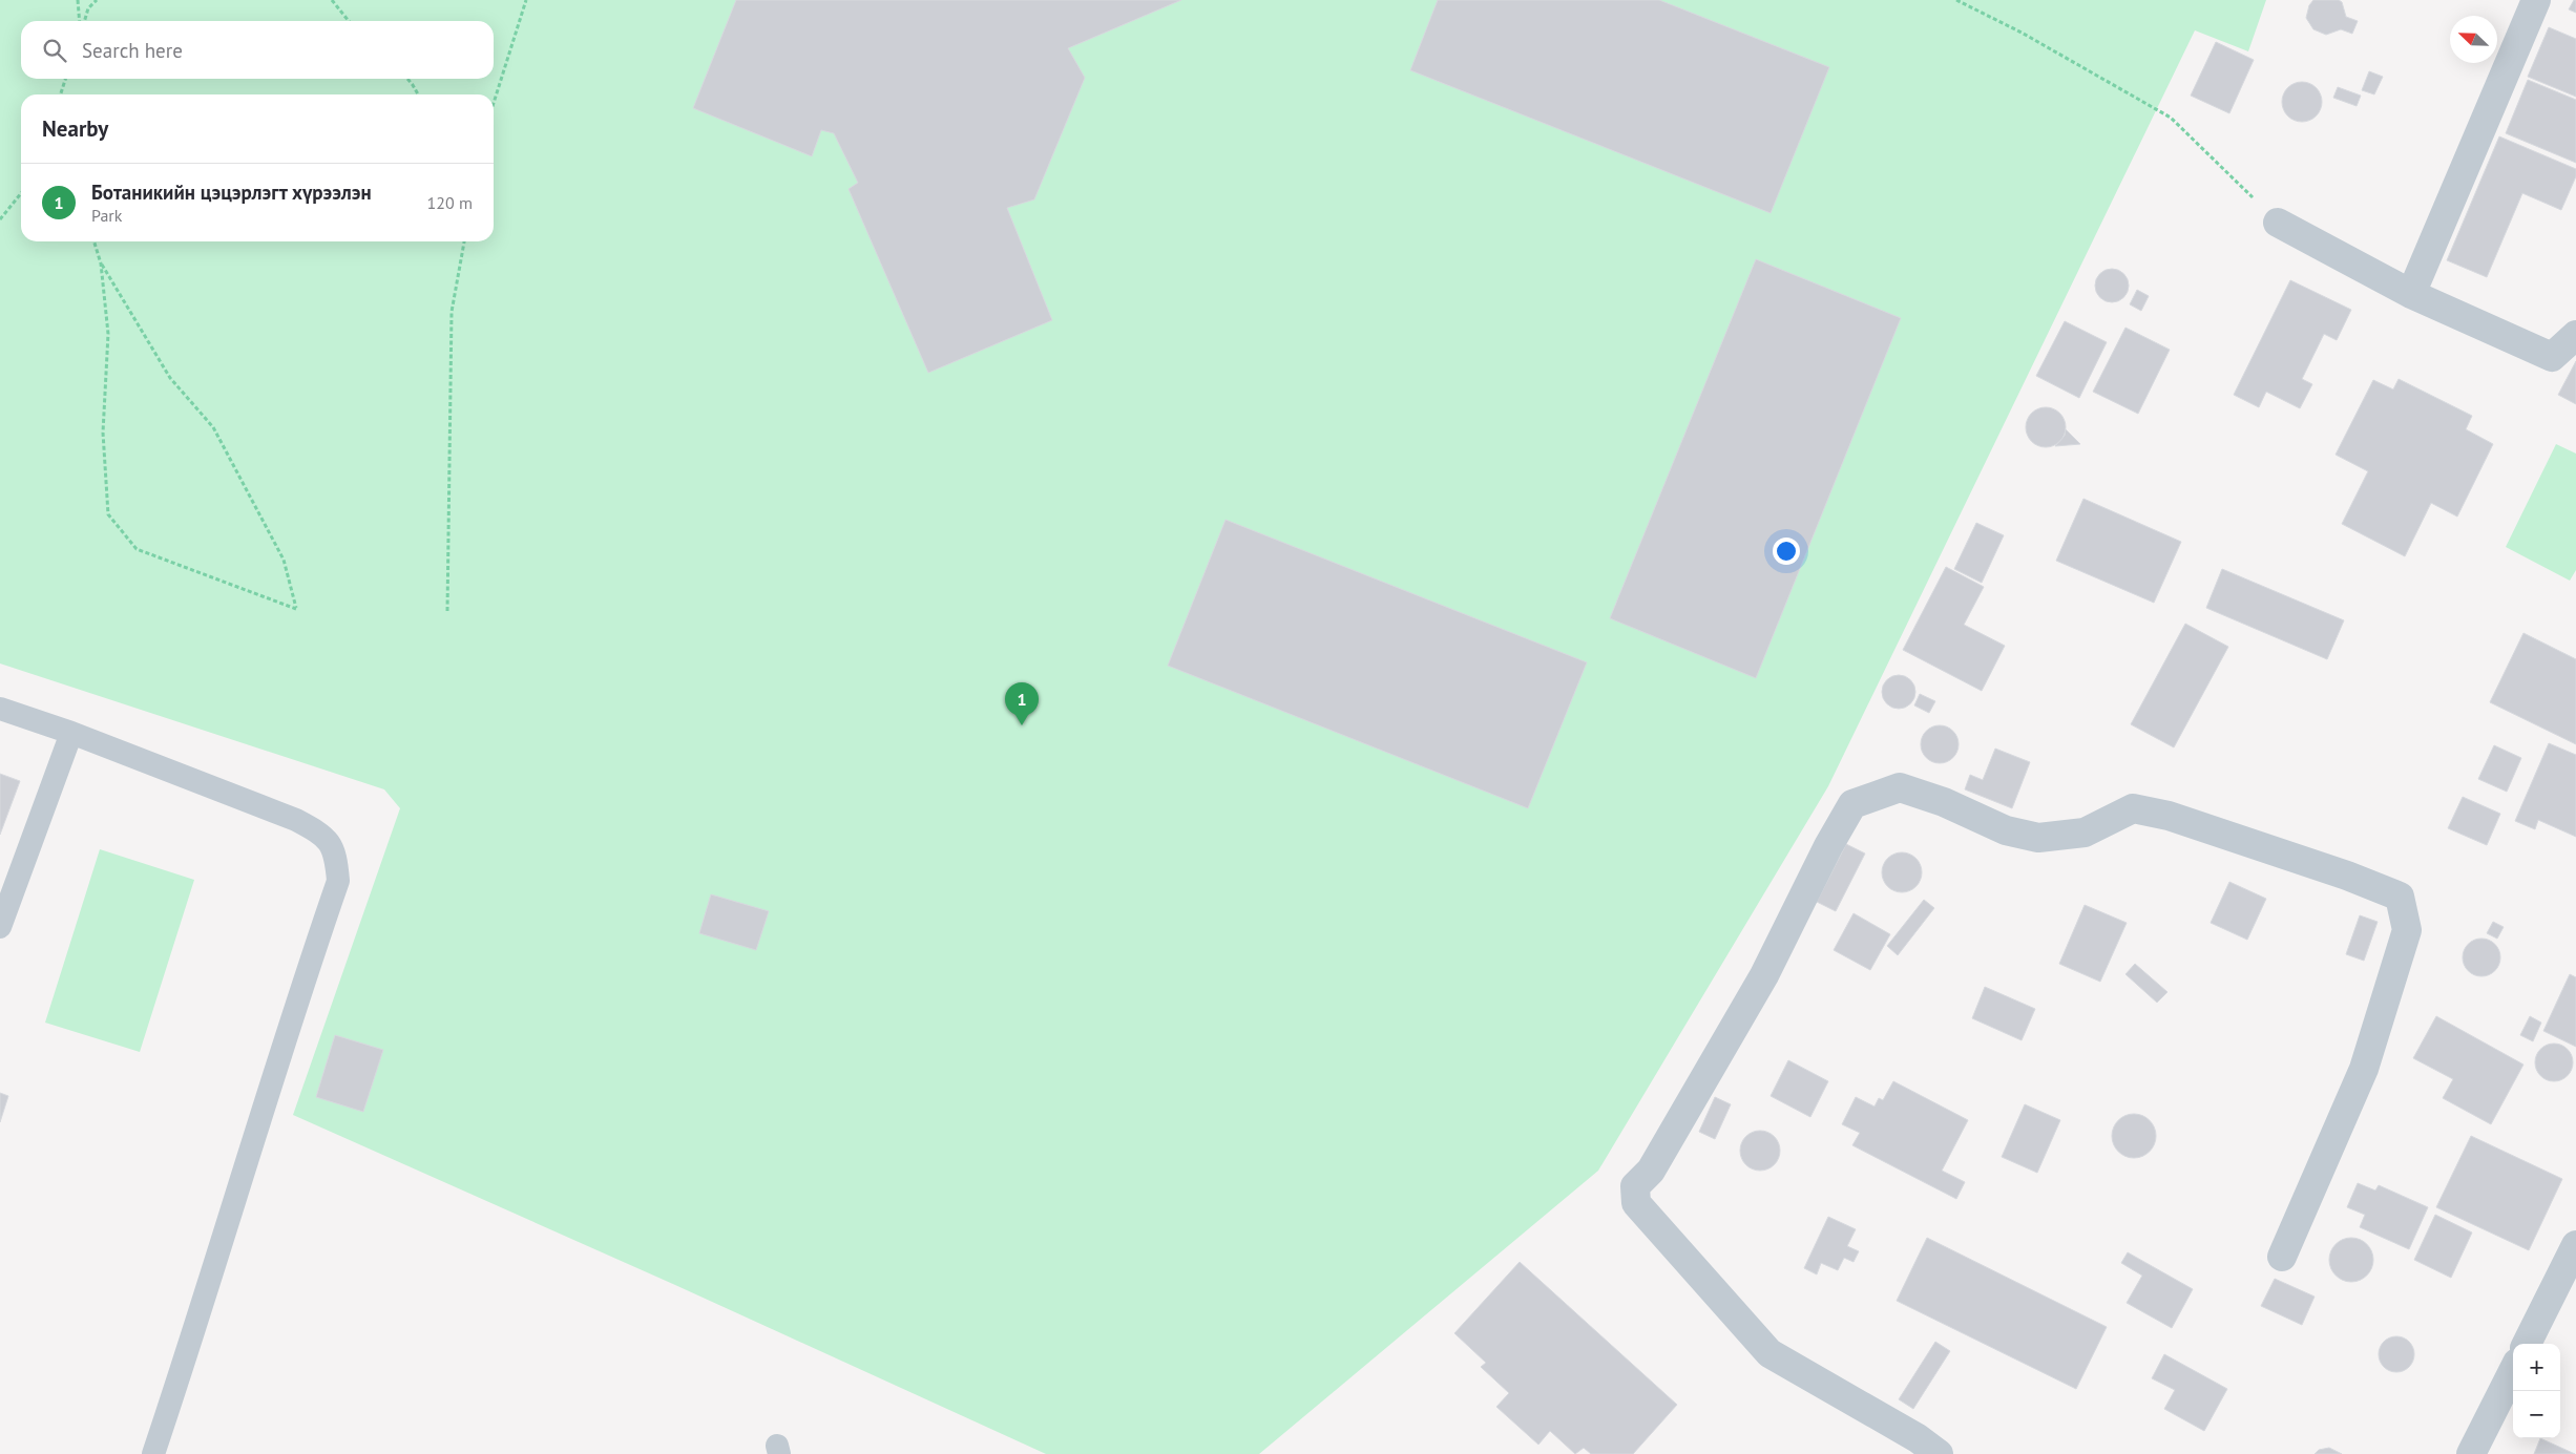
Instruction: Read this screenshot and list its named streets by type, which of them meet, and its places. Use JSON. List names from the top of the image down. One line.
{"north":"top left","page":{"search":"Search here","heading":"Nearby","list":[{"mark":"1","name":"Ботаникийн цэцэрлэгт хүрээлэн","note":"Park","value":"120 m"}],"pins":"1","map_buttons":["+","−"]}}
